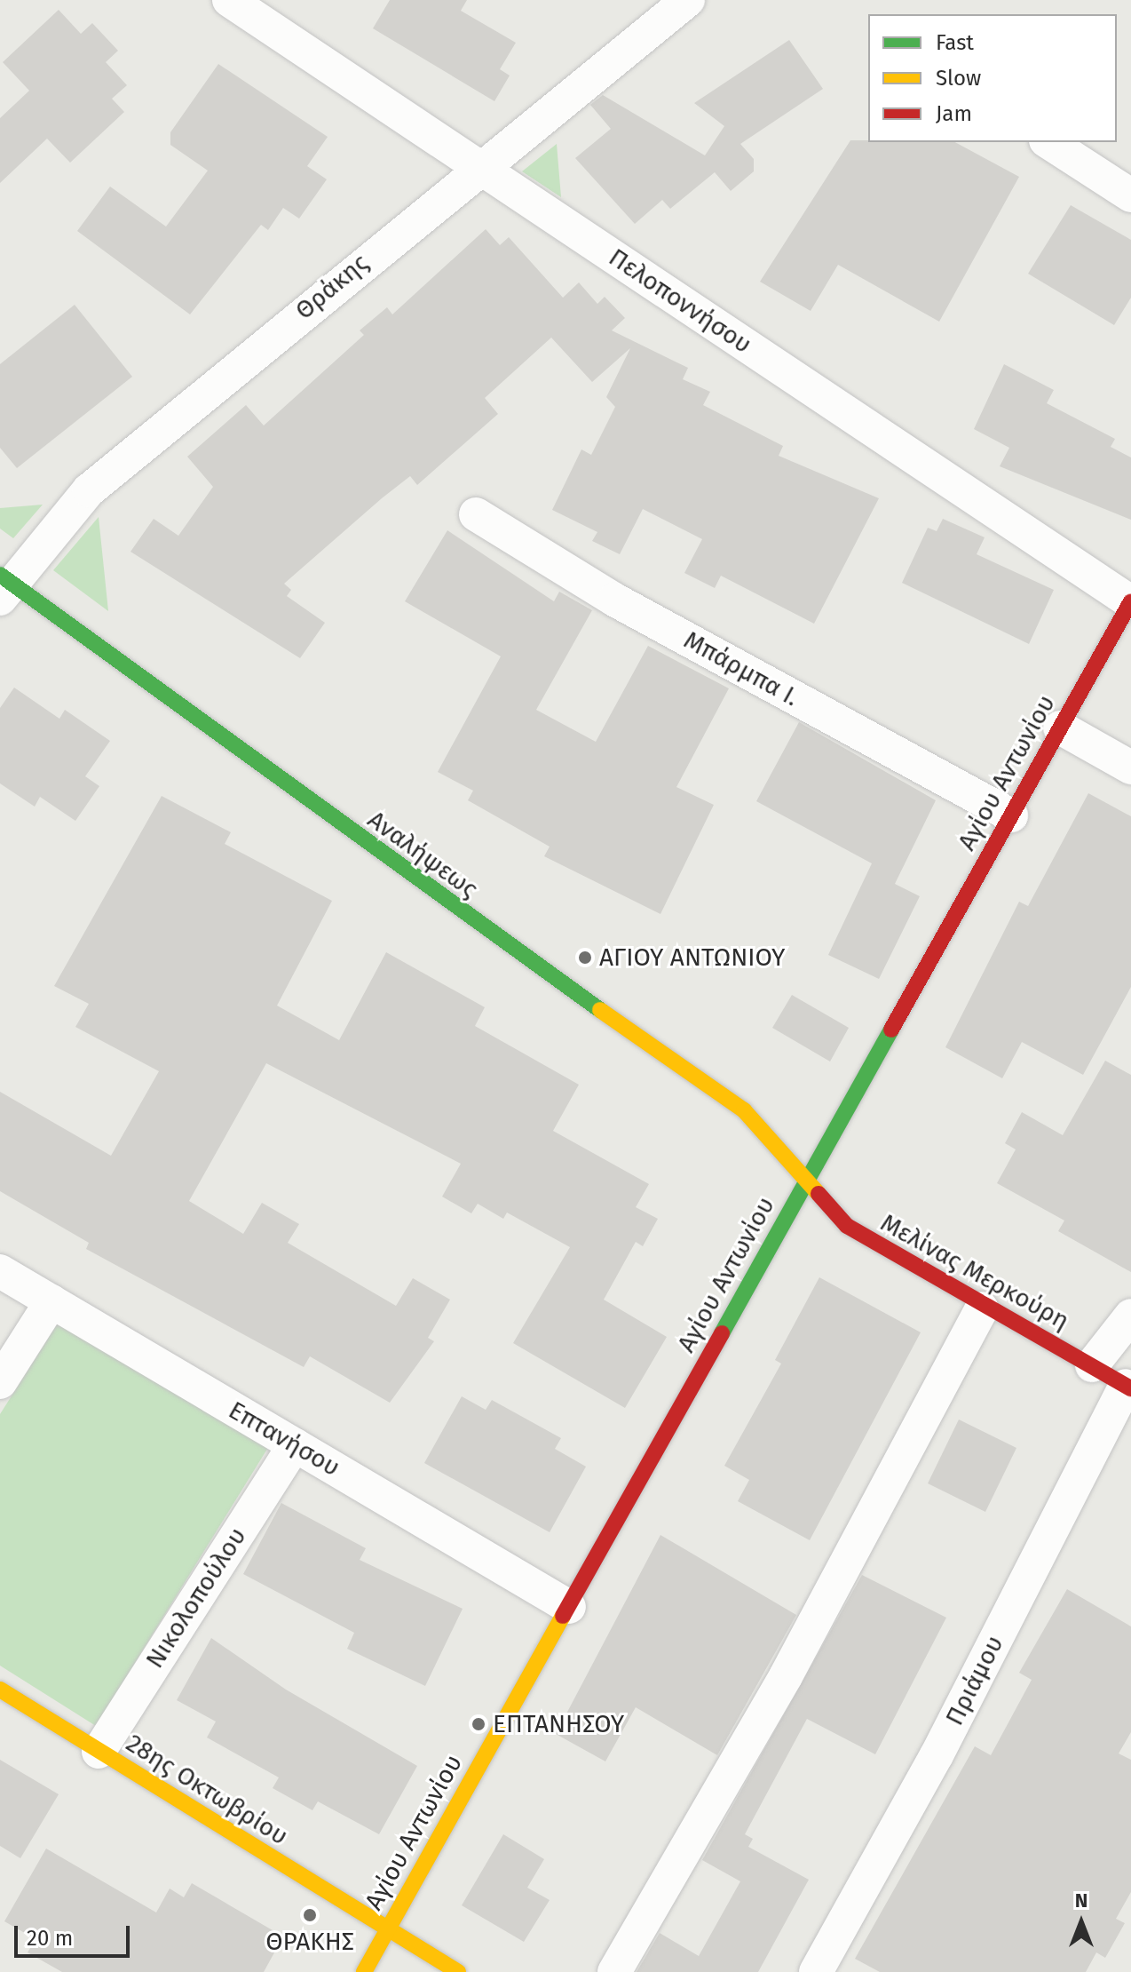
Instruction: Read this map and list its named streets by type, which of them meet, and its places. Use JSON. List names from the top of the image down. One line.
{"streets":{"street":["Θράκης","Πελοποννήσου","Μπάρμπα Ι.","Αγίου Αντωνίου","Αναλήψεως","Μελίνας Μερκούρη","Επτανήσου","Νικολοπούλου","Πριάμου","28ης Οκτωβρίου"]},"crossings":[["Θράκης","Πελοποννήσου"],["Θράκης","Αναλήψεως"],["Πελοποννήσου","Αγίου Αντωνίου"],["Μπάρμπα Ι.","Αγίου Αντωνίου"],["Αγίου Αντωνίου","Αναλήψεως"],["Αγίου Αντωνίου","Μελίνας Μερκούρη"],["Αγίου Αντωνίου","Επτανήσου"],["Αγίου Αντωνίου","28ης Οκτωβρίου"],["Αναλήψεως","Μελίνας Μερκούρη"],["Μελίνας Μερκούρη","Πριάμου"],["Επτανήσου","Νικολοπούλου"],["Νικολοπούλου","28ης Οκτωβρίου"]],"places":["ΑΓΙΟΥ ΑΝΤΩΝΙΟΥ","ΕΠΤΑΝΗΣΟΥ","ΘΡΑΚΗΣ"],"legend":["Fast","Slow","Jam"],"scale_bar":"20 m","north":"top"}
